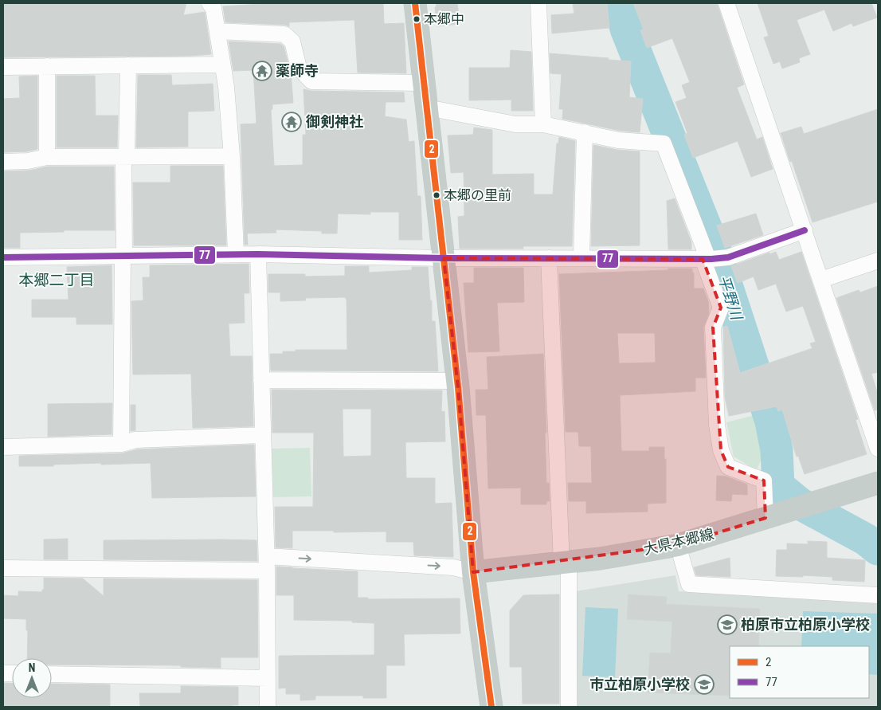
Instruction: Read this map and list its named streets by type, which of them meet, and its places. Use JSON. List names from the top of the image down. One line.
{"streets":{"highway":["大県本郷線"]},"districts":["本郷二丁目"],"water":["平野川"],"places":{"other":["本郷中","本郷の里前"],"temple":["薬師寺","御剣神社"],"school or university":["柏原市立柏原小学校","市立柏原小学校"]},"lines":["transit line 2","transit line 77"],"legend":["2","77"],"north":"top"}
